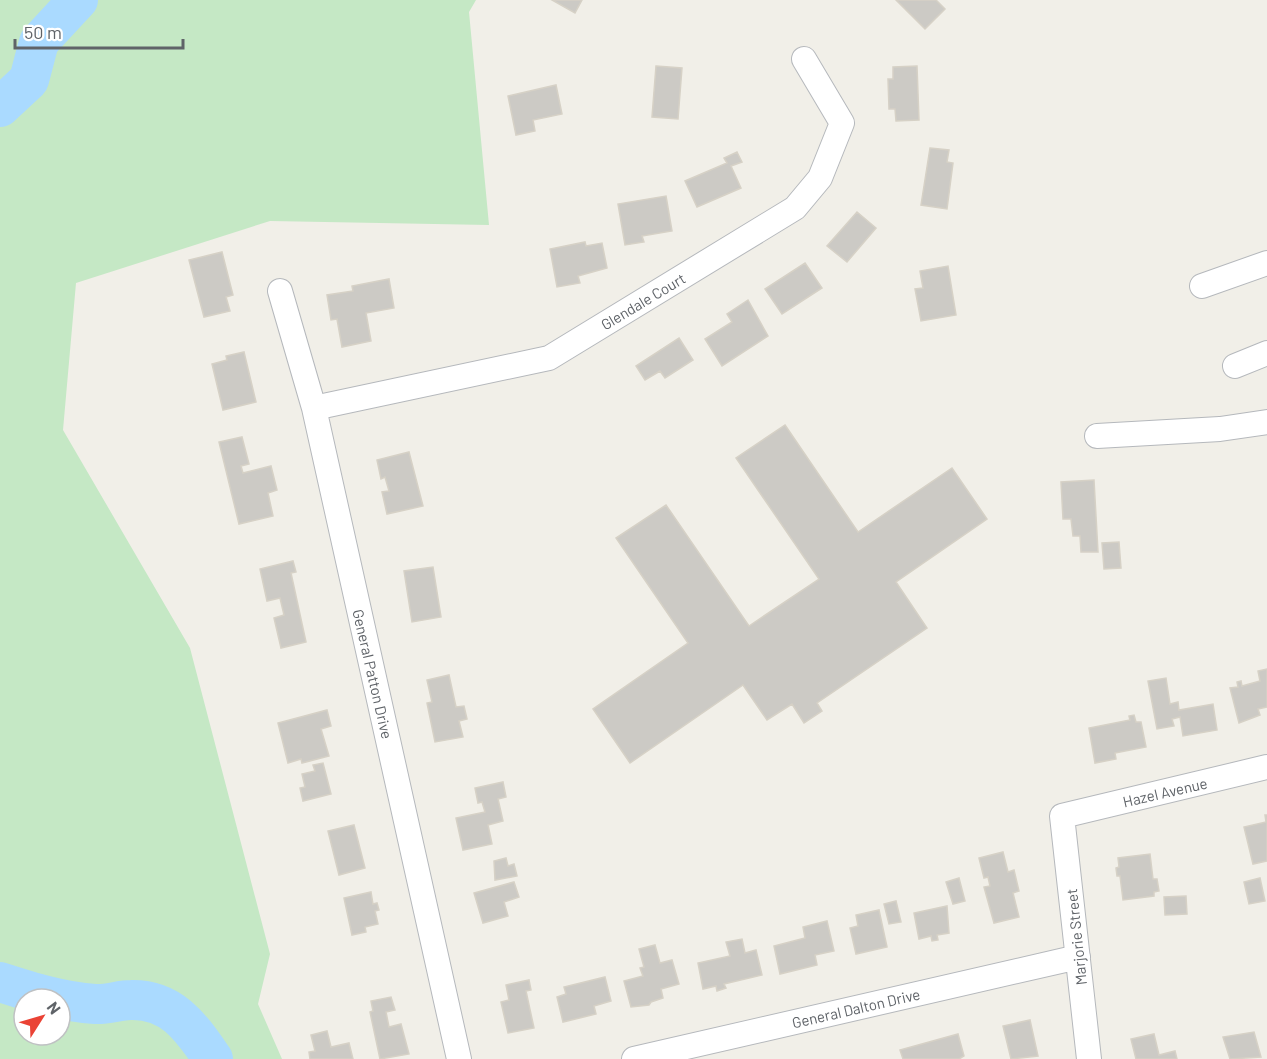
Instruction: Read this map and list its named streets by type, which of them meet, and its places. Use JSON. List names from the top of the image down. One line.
{"streets":{"street":["Glendale Court","General Patton Drive","Hazel Avenue","Marjorie Street","General Dalton Drive"]},"crossings":[["Glendale Court","General Patton Drive"],["Hazel Avenue","Marjorie Street"],["Marjorie Street","General Dalton Drive"]],"scale_bar":"50 m","north":"top right"}
